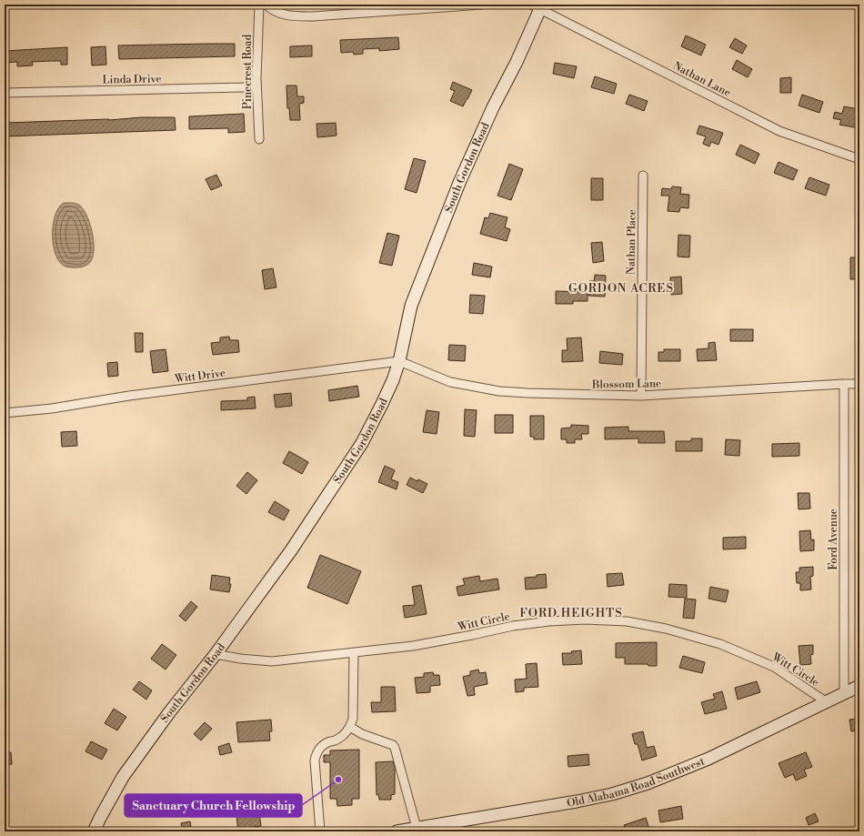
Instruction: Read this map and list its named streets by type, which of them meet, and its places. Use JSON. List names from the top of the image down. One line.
{"streets":{"street":["Pinecrest Road","Linda Drive","Nathan Lane","South Gordon Road","Nathan Place","Witt Drive","Blossom Lane","Ford Avenue","Witt Circle","Old Alabama Road Southwest"]},"crossings":[["Pinecrest Road","Linda Drive"],["Nathan Lane","South Gordon Road"],["South Gordon Road","Witt Drive"],["South Gordon Road","Blossom Lane"],["South Gordon Road","Witt Circle"],["Nathan Place","Blossom Lane"],["Witt Drive","Blossom Lane"],["Blossom Lane","Ford Avenue"],["Ford Avenue","Old Alabama Road Southwest"],["Witt Circle","Old Alabama Road Southwest"]],"districts":["GORDON ACRES","FORD HEIGHTS"],"places":["Sanctuary Church Fellowship"]}
